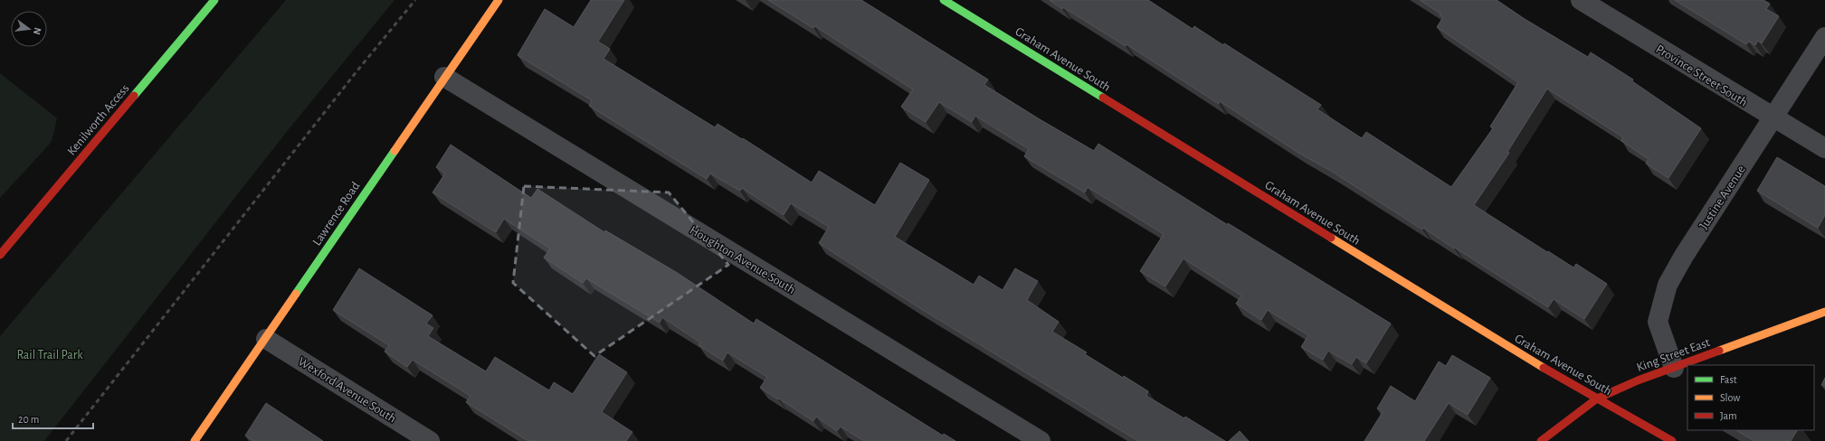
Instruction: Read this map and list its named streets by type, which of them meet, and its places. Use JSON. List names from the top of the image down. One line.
{"streets":{"street":["Graham Avenue South","Province Street South","Kenilworth Access","Justine Avenue","Lawrence Road","Houghton Avenue South","King Street East","Wexford Avenue South"]},"crossings":[["Graham Avenue South","King Street East"],["Province Street South","Justine Avenue"],["Justine Avenue","King Street East"],["Lawrence Road","Houghton Avenue South"],["Lawrence Road","Wexford Avenue South"]],"parks":["Rail Trail Park"],"legend":["Fast","Slow","Jam"],"scale_bar":"20 m","north":"right"}
